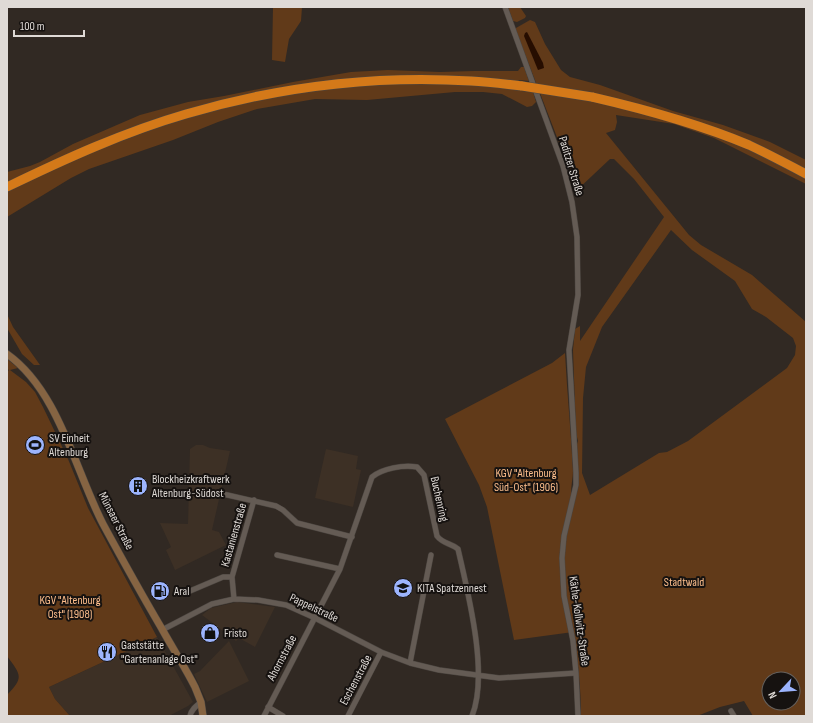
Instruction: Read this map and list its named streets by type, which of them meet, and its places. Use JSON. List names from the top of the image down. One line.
{"streets":{"street":["Paditzer Straße","Buchenring","Münsaer Straße","Kastanienstraße","Pappelstraße","Käthe-Kollwitz-Straße","Ahornstraße","Eschenstraße"]},"crossings":[["Paditzer Straße","Käthe-Kollwitz-Straße"],["Buchenring","Kastanienstraße"],["Buchenring","Pappelstraße"],["Buchenring","Ahornstraße"],["Münsaer Straße","Pappelstraße"],["Kastanienstraße","Pappelstraße"],["Pappelstraße","Käthe-Kollwitz-Straße"],["Pappelstraße","Ahornstraße"],["Pappelstraße","Eschenstraße"]],"parks":["KGV \"Altenburg Süd-Ost\" (1906)","Stadtwald","KGV \"Altenburg Ost\" (1908)"],"places":{"sports":["SV Einheit Altenburg"],"building":["Blockheizkraftwerk Altenburg-Südost"],"school or university":["KITA Spatzennest"],"fuel station":["Aral"],"shop":["Fristo"],"restaurant":["Gaststätte \"Gartenanlage Ost\""]},"scale_bar":"100 m","north":"bottom left"}
